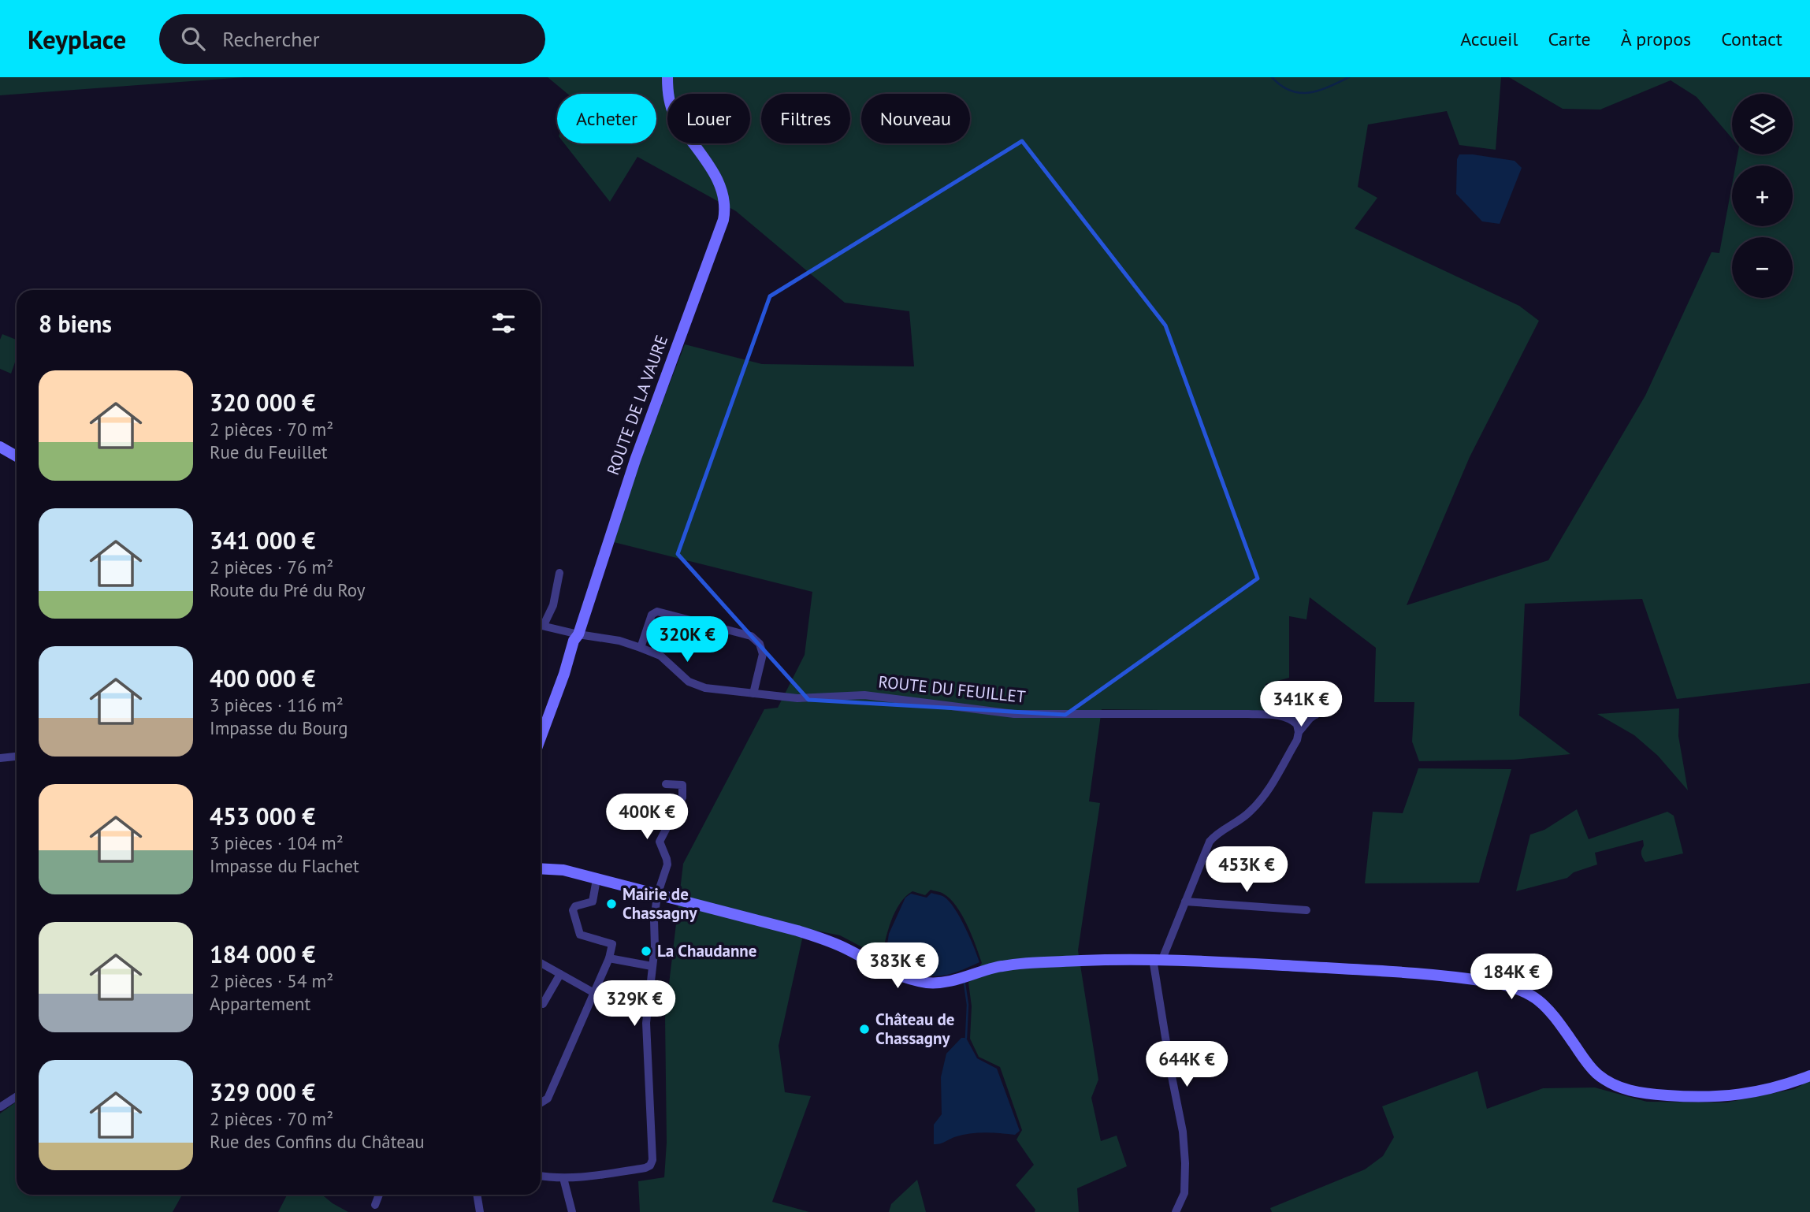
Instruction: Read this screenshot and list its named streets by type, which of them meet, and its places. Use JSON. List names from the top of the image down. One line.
{"streets":{"street":["ROUTE DE LA VAURE","ROUTE DU FEUILLET"]},"crossings":[["ROUTE DE LA VAURE","ROUTE DU FEUILLET"]],"places":["Mairie de Chassagny","La Chaudanne","Château de Chassagny"],"page":{"header":"Keyplace","search":"Rechercher","nav":["Accueil","Carte","À propos","Contact"],"map_buttons":["+","−"],"chip":["Acheter","Louer","Filtres","Nouveau"],"heading":"8 biens","list":[{"name":"320 000 €","note":"2 pièces · 70 m² · Rue du Feuillet"},{"name":"341 000 €","note":"2 pièces · 76 m² · Route du Pré du Roy"},{"name":"400 000 €","note":"3 pièces · 116 m² · Impasse du Bourg"},{"name":"453 000 €","note":"3 pièces · 104 m² · Impasse du Flachet"},{"name":"184 000 €","note":"2 pièces · 54 m² · Appartement"},{"name":"329 000 €","note":"2 pièces · 70 m² · Rue des Confins du Château"}],"price":["320K €","341K €","400K €","453K €","383K €","184K €","329K €","644K €"]}}
